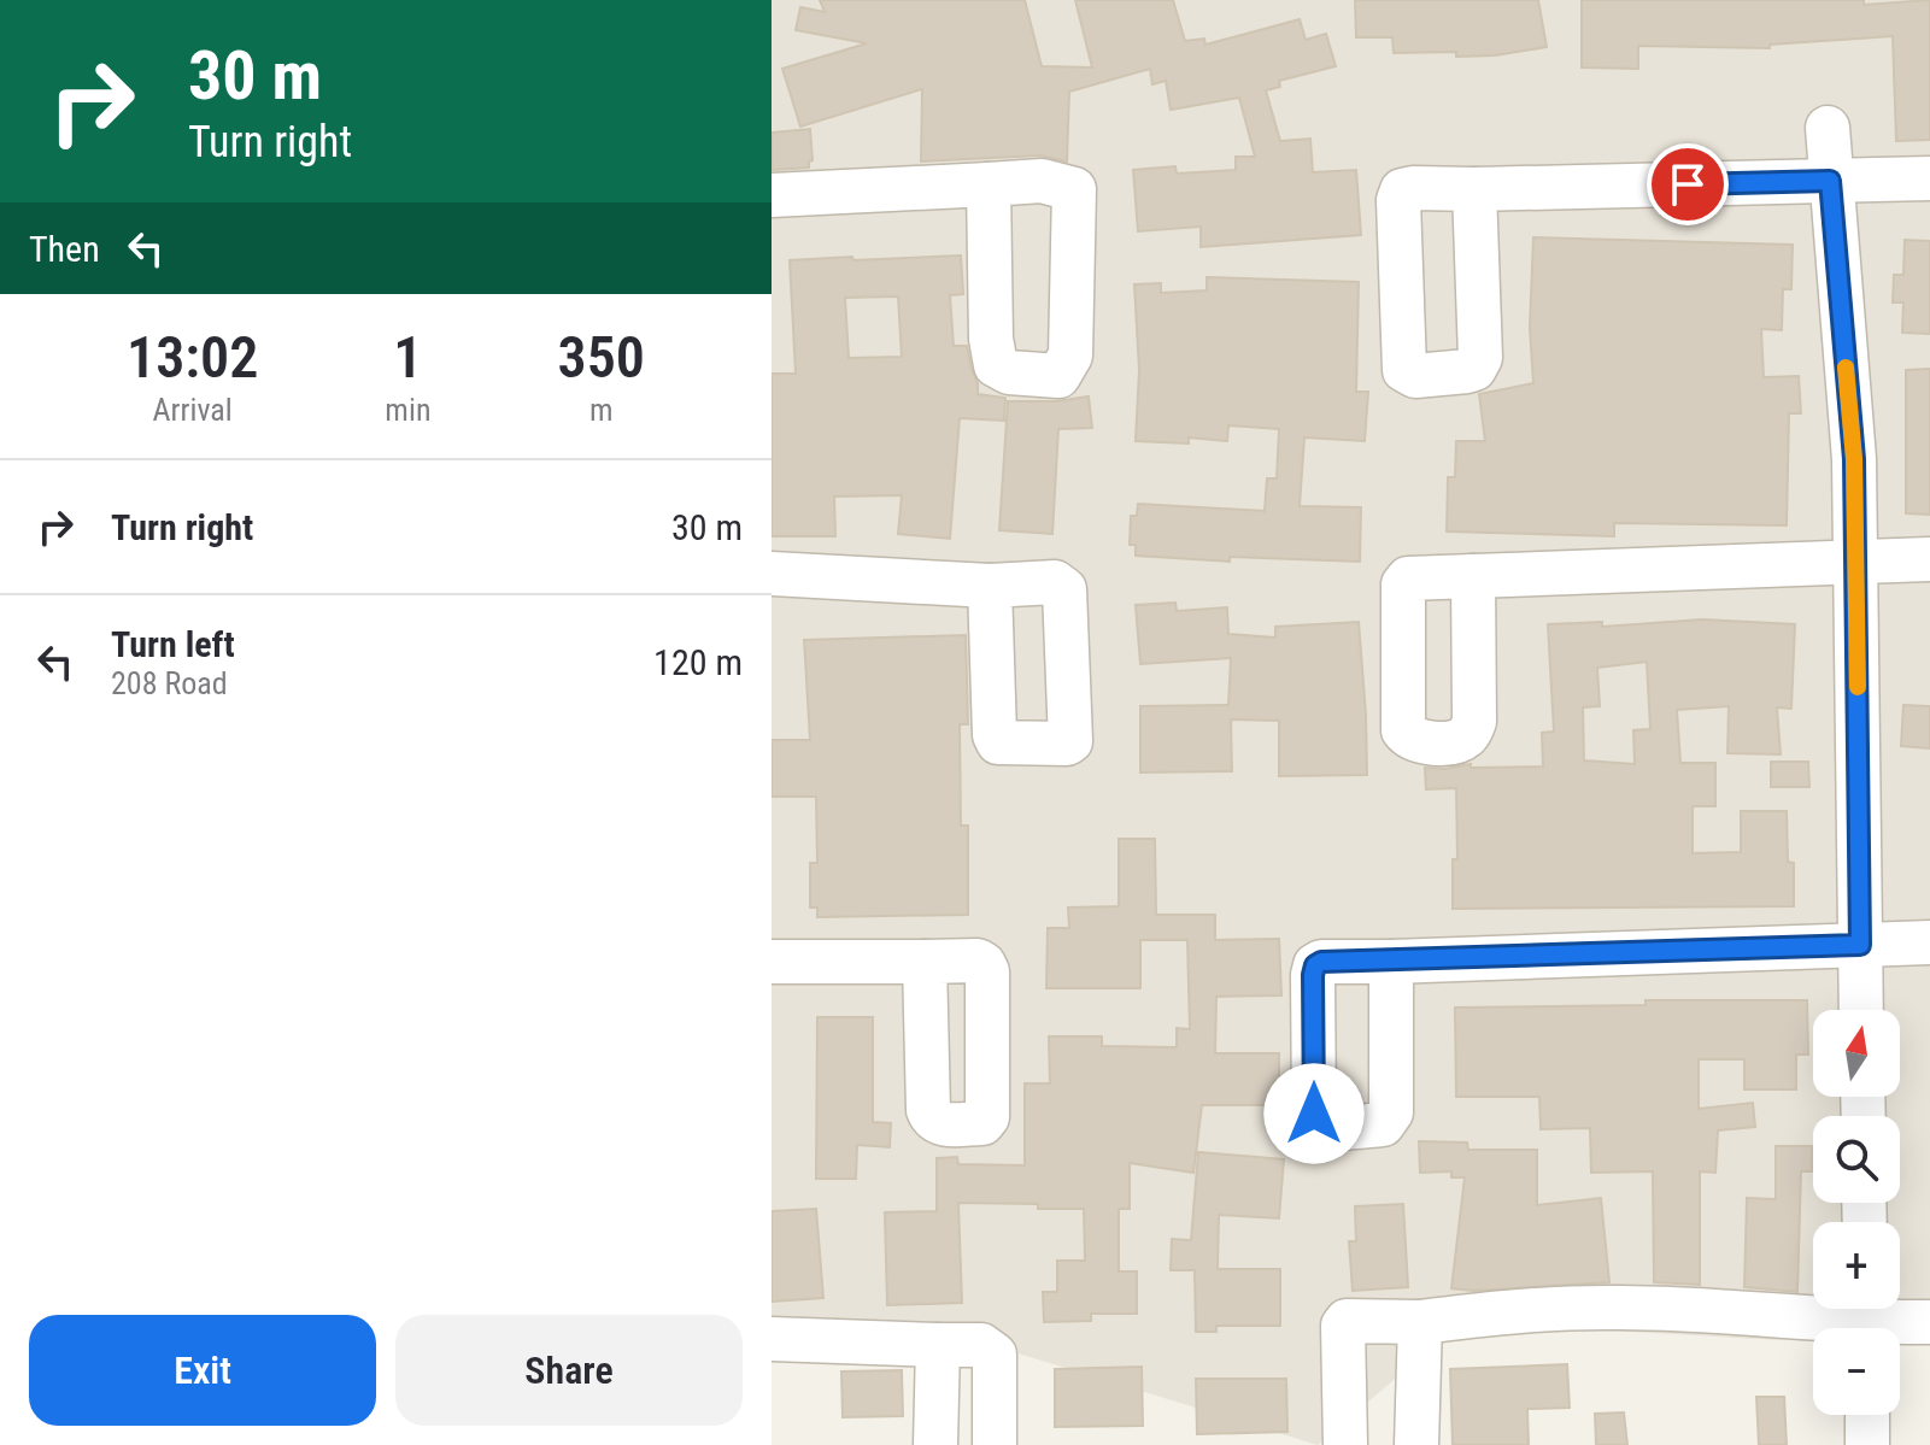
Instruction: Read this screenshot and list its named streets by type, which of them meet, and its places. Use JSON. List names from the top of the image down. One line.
{"north":"top","page":{"turn":["30 m","Turn right"],"then":"Then","eta":["13:02","Arrival","1","min","350","m"],"list":[{"name":"Turn right","value":"30 m"},{"name":"Turn left","note":"208 Road","value":"120 m"}],"map_buttons":["+","−"],"buttons":["Exit","Share"]}}
